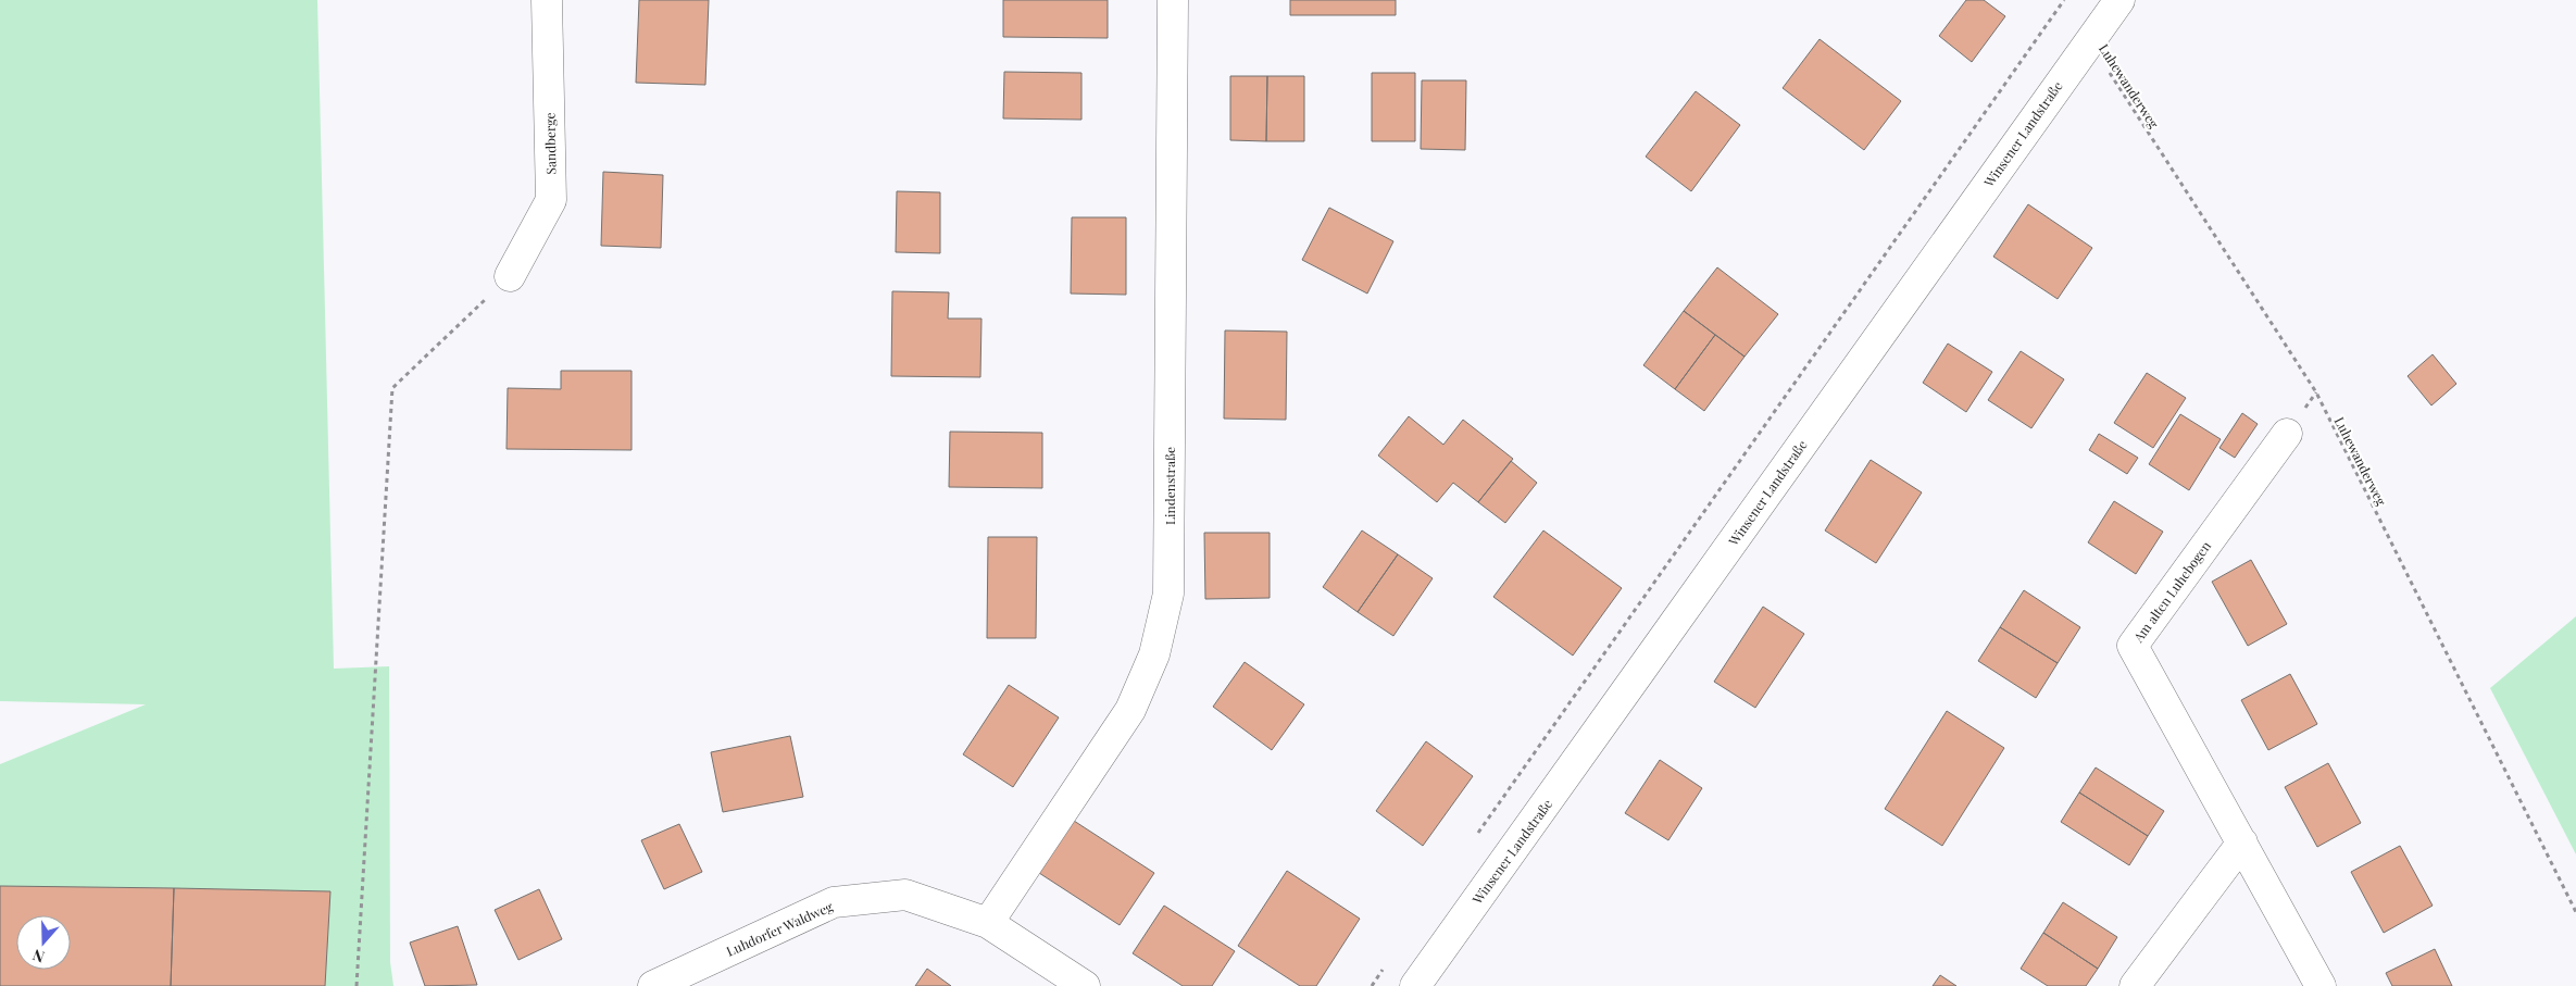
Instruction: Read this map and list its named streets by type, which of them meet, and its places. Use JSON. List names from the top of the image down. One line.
{"streets":{"street":["Winsener Landstraße","Sandberge","Lindenstraße","Am alten Luhebogen","Luhdorfer Waldweg"],"path":["Luhewanderweg"]},"crossings":[["Luhewanderweg","Winsener Landstraße"],["Lindenstraße","Luhdorfer Waldweg"]],"north":"bottom"}
